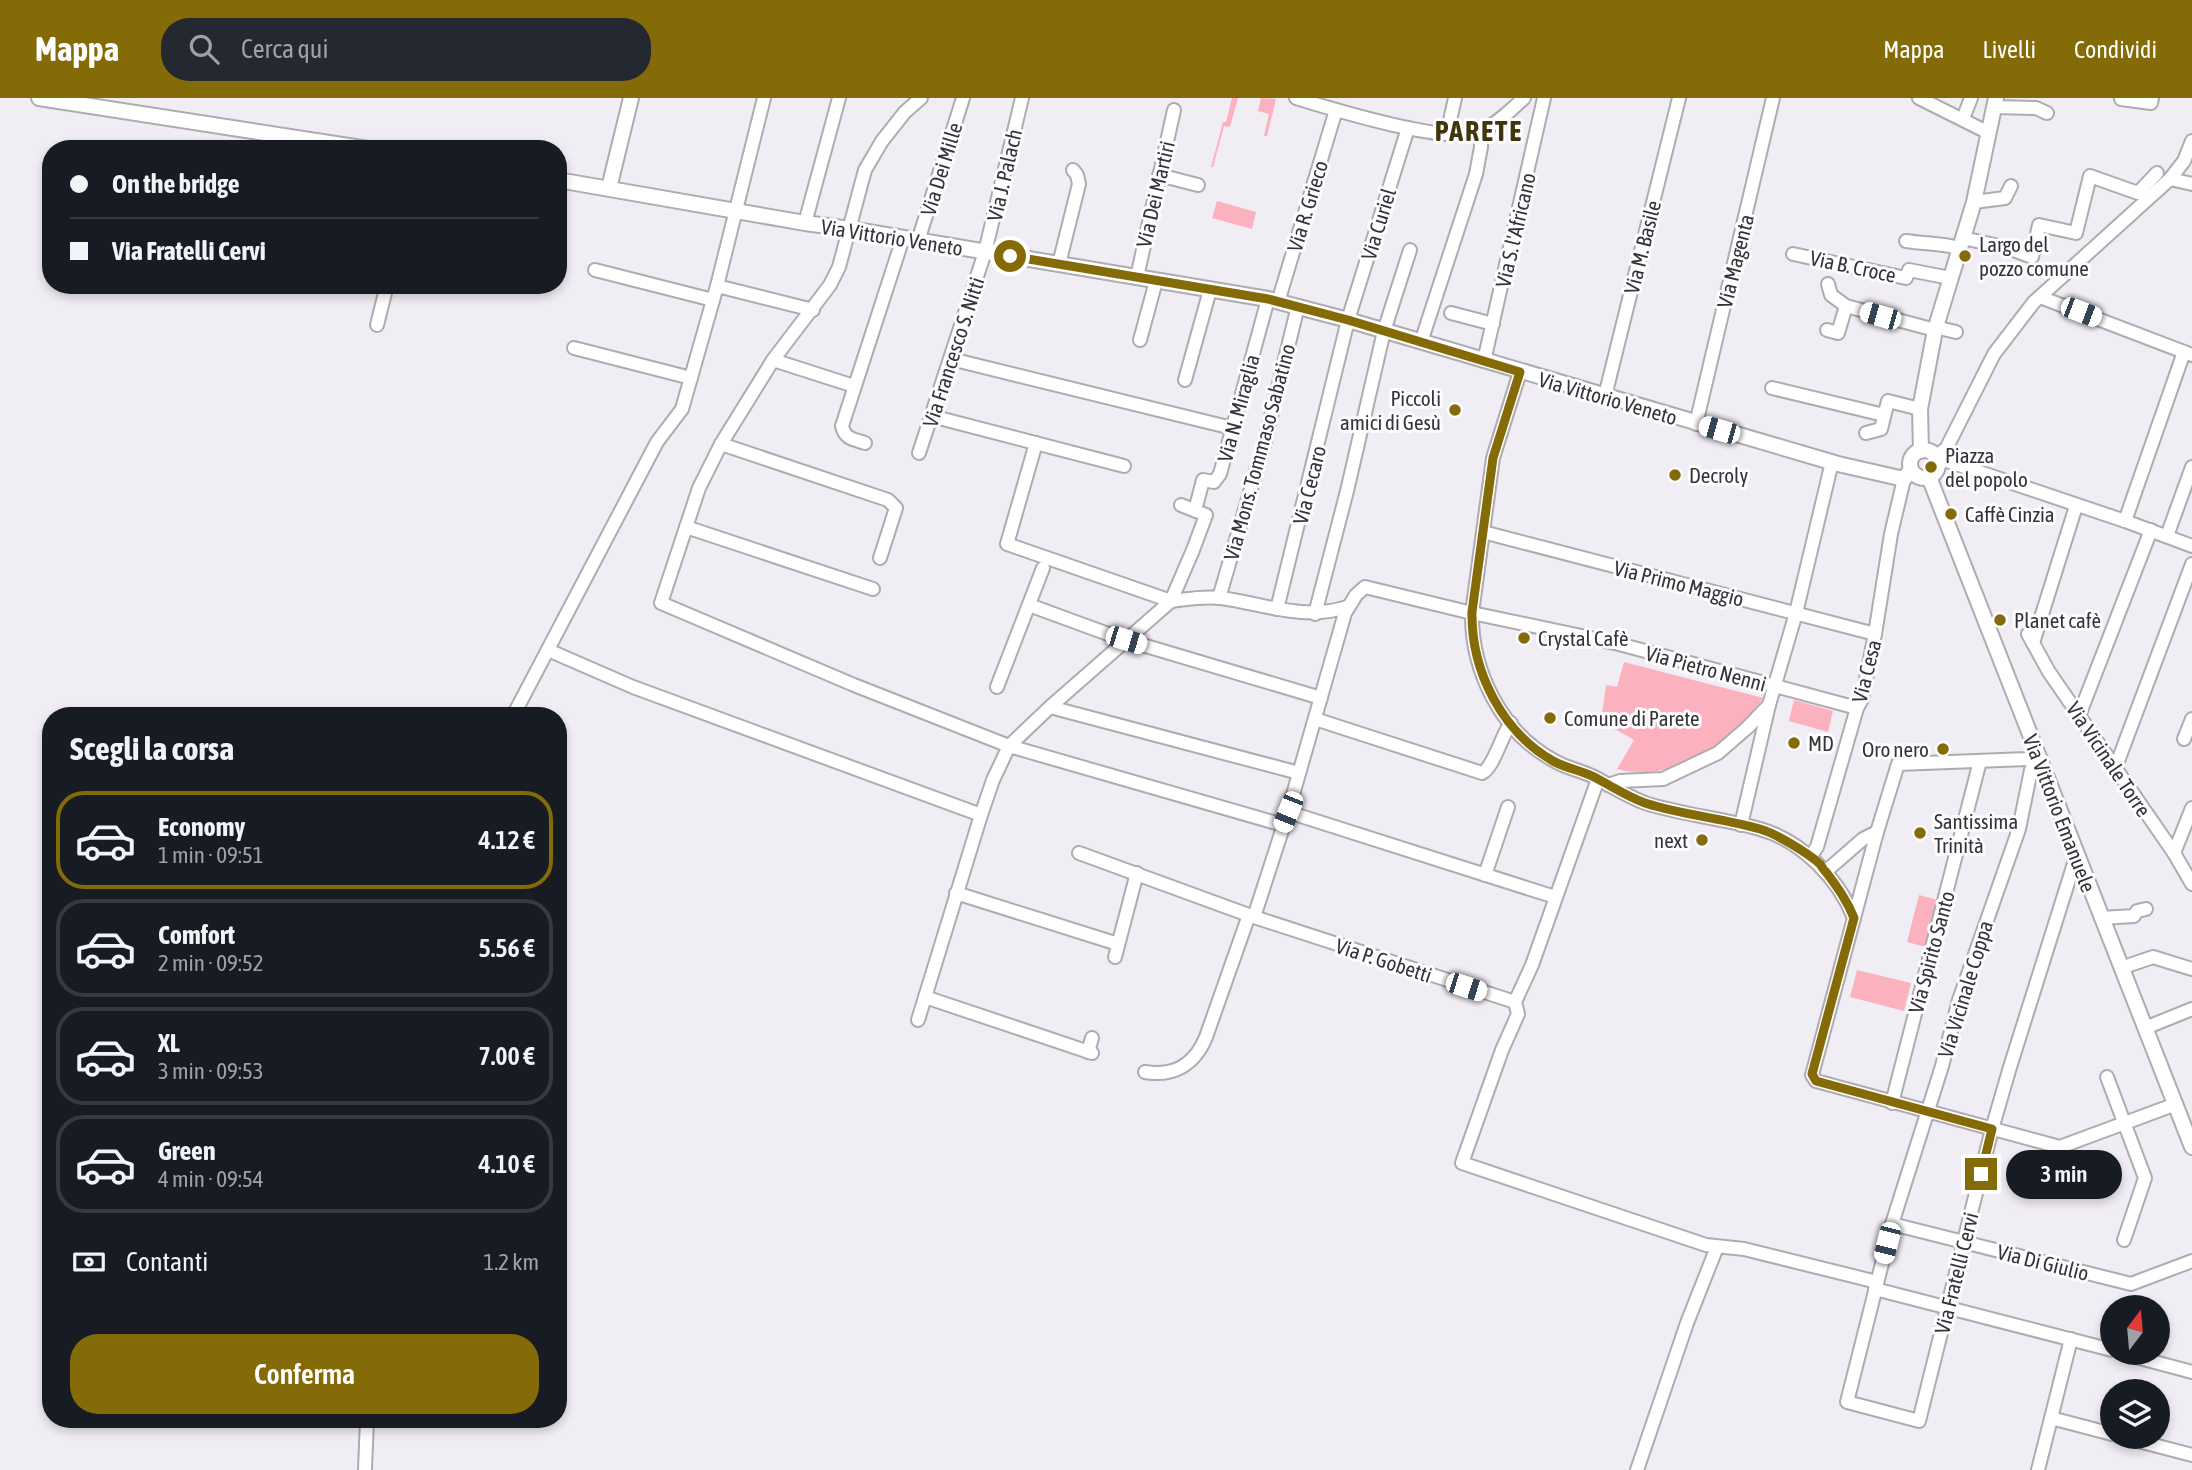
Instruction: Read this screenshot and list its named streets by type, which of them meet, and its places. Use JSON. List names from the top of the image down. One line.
{"streets":{"street":["Via Dei Mille","Via J. Palach","Via Dei Martiri","Via R. Grieco","Via Curiel","Via S. l'Africano","Via Vittorio Veneto","Via M. Basile","Via Magenta","Via B. Croce","Via Francesco S. Nitti","Via N. Miraglia","Via Mons. Tommaso Sabatino","Via Cecaro","Via Primo Maggio","Via Pietro Nenni","Via Cesa","Via Vicinale Torre","Via Vittorio Emanuele","Via Spirito Santo","Via P. Gobetti","Via Vicinale Coppa","Via Di Giulio","Via Fratelli Cervi"]},"crossings":[["Via Dei Mille","Via Vittorio Veneto"],["Via J. Palach","Via Vittorio Veneto"],["Via J. Palach","Via Francesco S. Nitti"],["Via Dei Martiri","Via Vittorio Veneto"],["Via R. Grieco","Via Vittorio Veneto"],["Via R. Grieco","Via N. Miraglia"],["Via Curiel","Via Vittorio Veneto"],["Via Curiel","Via Cecaro"],["Via S. l'Africano","Via Vittorio Veneto"],["Via Vittorio Veneto","Via M. Basile"],["Via Vittorio Veneto","Via Magenta"],["Via Vittorio Veneto","Via Francesco S. Nitti"],["Via Vittorio Veneto","Via N. Miraglia"],["Via Vittorio Veneto","Via Mons. Tommaso Sabatino"],["Via Vittorio Veneto","Via Cecaro"],["Via Vittorio Veneto","Via Cesa"],["Via Vittorio Veneto","Via Vittorio Emanuele"],["Via Primo Maggio","Via Cesa"],["Via Pietro Nenni","Via Cesa"],["Via Vittorio Emanuele","Via Vicinale Coppa"],["Via Vittorio Emanuele","Via Fratelli Cervi"],["Via Vicinale Coppa","Via Di Giulio"],["Via Vicinale Coppa","Via Fratelli Cervi"],["Via Di Giulio","Via Fratelli Cervi"]],"districts":["PARETE"],"places":["Largo del pozzo comune","Piccoli amici di Gesù","Piazza del popolo","Decroly","Caffè Cinzia","Planet cafè","Crystal Cafè","Comune di Parete","MD","Oro nero","Santissima Trinità","next"],"north":"top","page":{"header":"Mappa","search":"Cerca qui","nav":["Mappa","Livelli","Condividi"],"banner":["On the bridge","Via Fratelli Cervi"],"heading":"Scegli la corsa","list":[{"name":"Economy","note":"1 min · 09:51","value":"4.12 €"},{"name":"Comfort","note":"2 min · 09:52","value":"5.56 €"},{"name":"XL","note":"3 min · 09:53","value":"7.00 €"},{"name":"Green","note":"4 min · 09:54","value":"4.10 €"}],"bubble":"3 min","pay":["Contanti","1.2 km"],"buttons":"Conferma"}}
